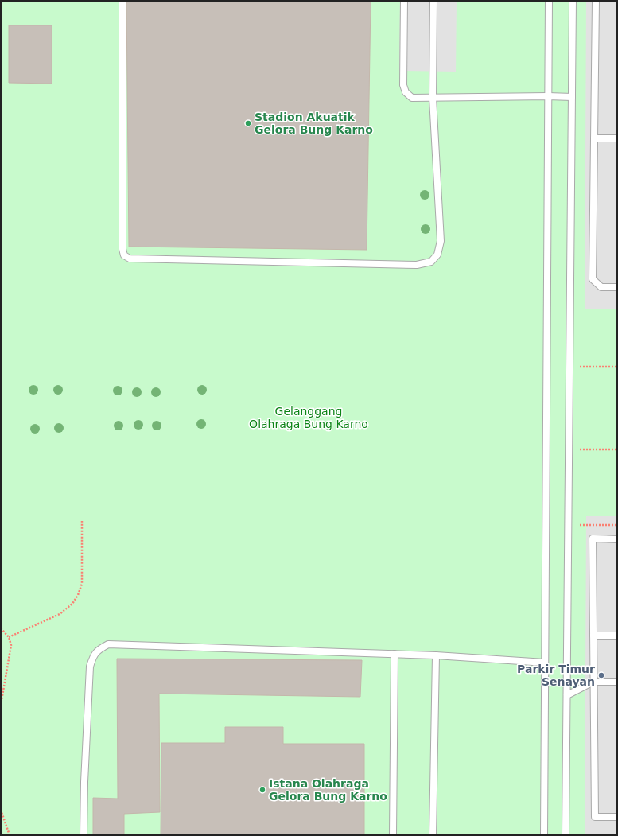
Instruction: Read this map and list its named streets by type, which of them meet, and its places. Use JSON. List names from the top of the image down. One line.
{"parks":["Gelanggang Olahraga Bung Karno"],"places":["Stadion Akuatik Gelora Bung Karno","Parkir Timur Senayan","Istana Olahraga Gelora Bung Karno"]}
